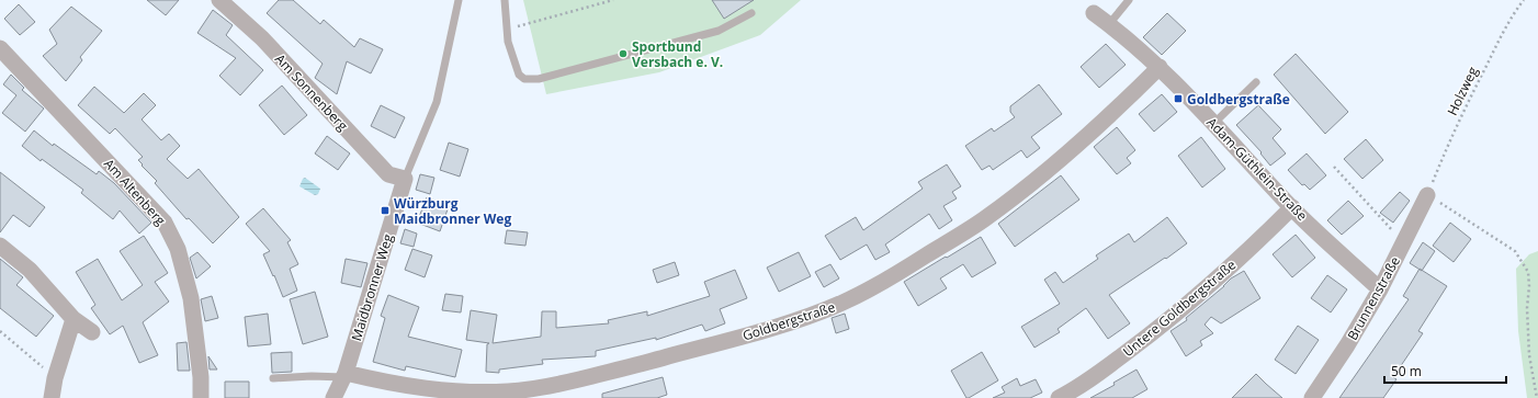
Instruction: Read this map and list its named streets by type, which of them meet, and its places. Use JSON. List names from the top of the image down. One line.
{"streets":{"street":["Am Sonnenberg","Adam-Güthlein-Straße","Am Altenberg","Maidbronner Weg","Brunnenstraße","Untere Goldbergstraße","Goldbergstraße"],"path":["Holzweg"]},"crossings":[["Holzweg","Brunnenstraße"],["Am Sonnenberg","Maidbronner Weg"],["Adam-Güthlein-Straße","Brunnenstraße"],["Adam-Güthlein-Straße","Untere Goldbergstraße"],["Adam-Güthlein-Straße","Goldbergstraße"],["Maidbronner Weg","Goldbergstraße"]],"places":{"other":["Sportbund Versbach e. V."],"transit":["Goldbergstraße","Würzburg Maidbronner Weg"]},"scale_bar":"50 m"}
